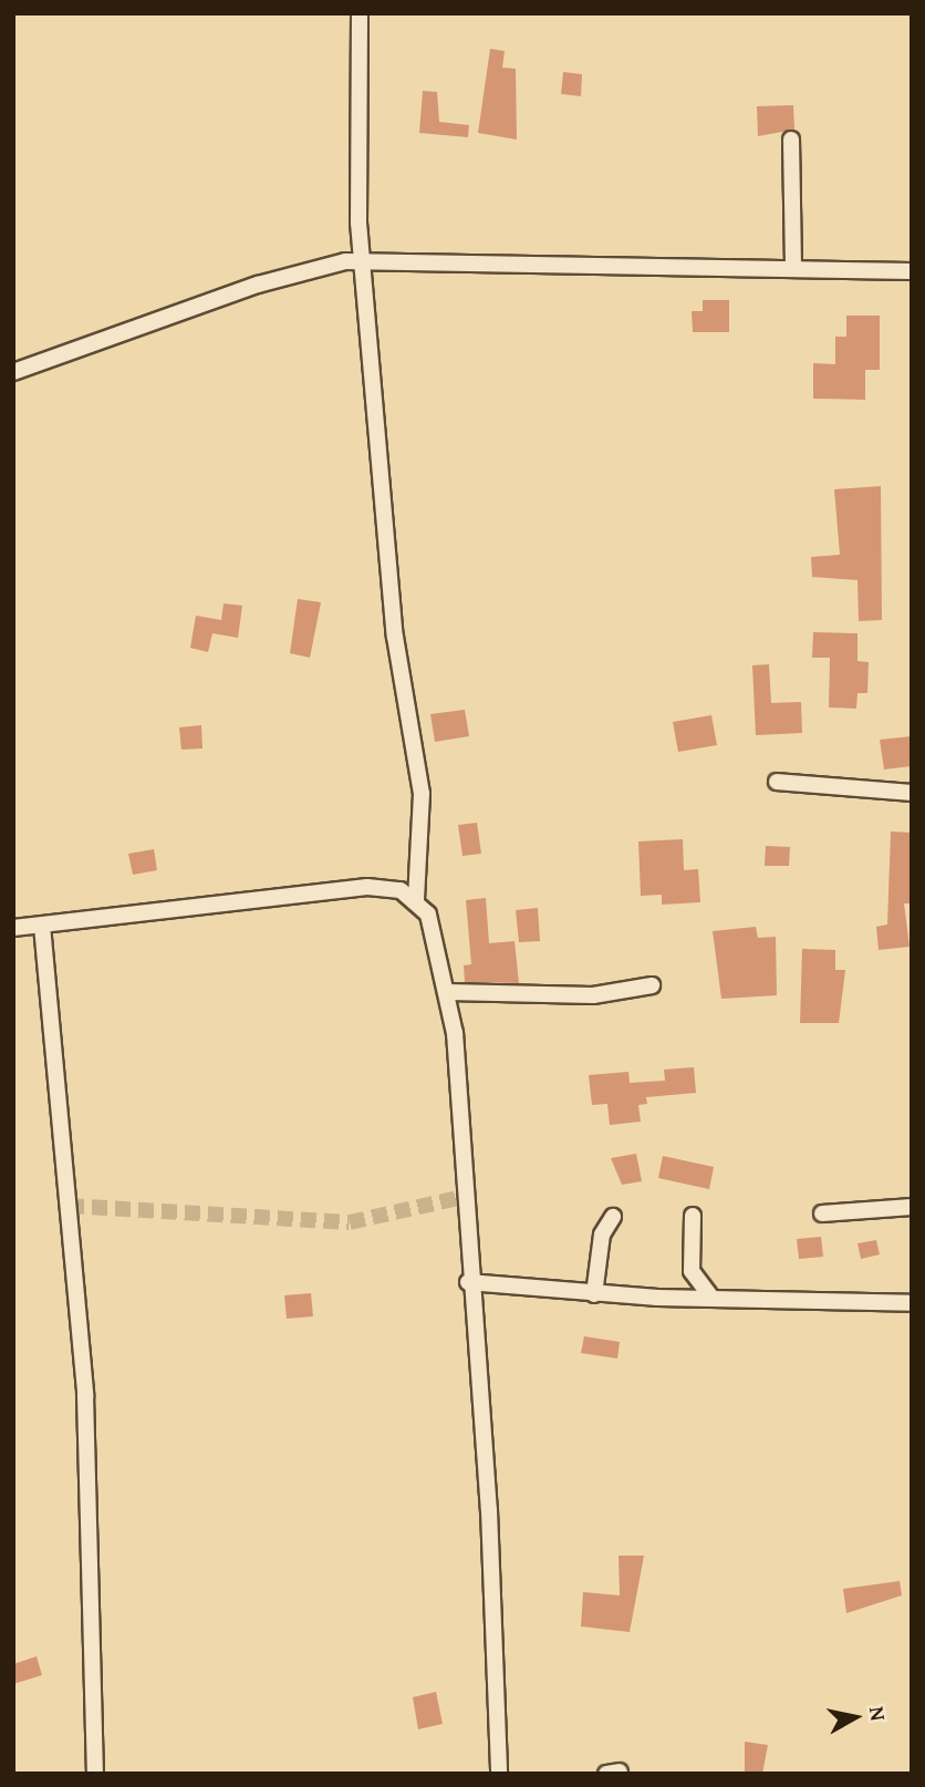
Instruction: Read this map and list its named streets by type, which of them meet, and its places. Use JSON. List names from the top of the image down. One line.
{"north":"right"}
